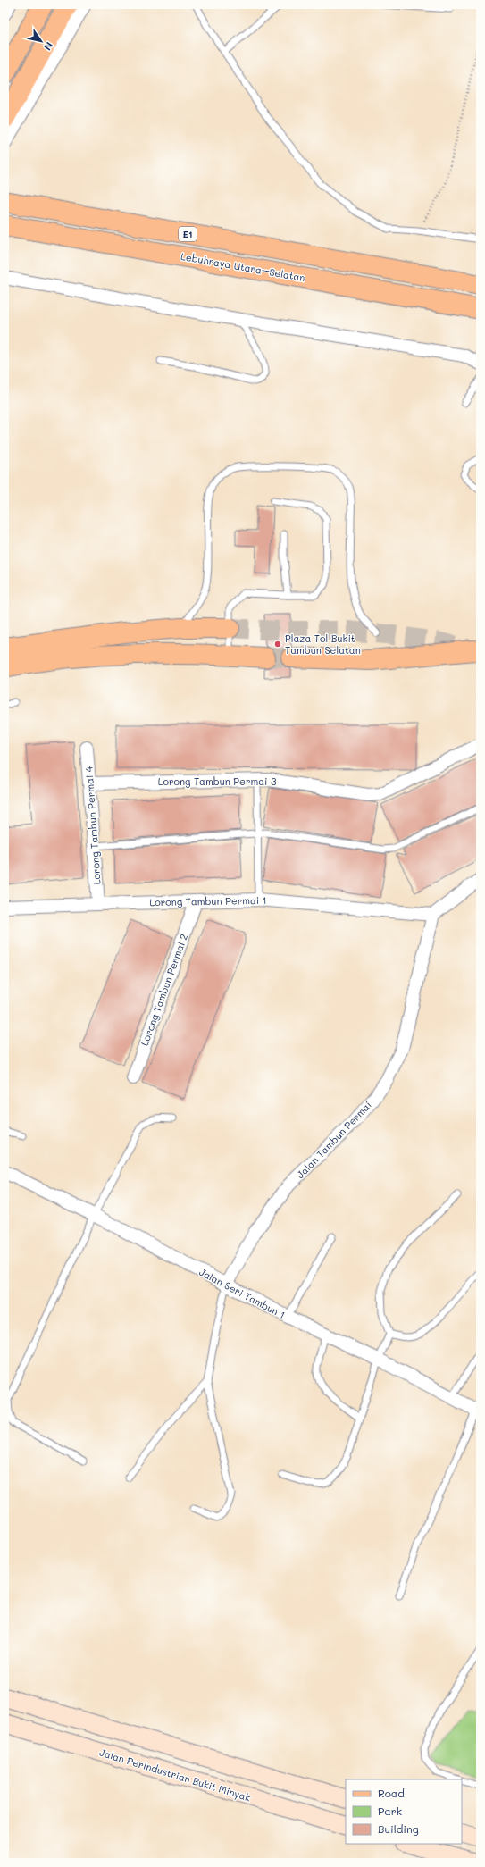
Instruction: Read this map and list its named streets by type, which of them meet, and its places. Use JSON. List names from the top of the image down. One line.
{"streets":{"main road":["E1","Lebuhraya Utara–Selatan","Jalan Perindustrian Bukit Minyak"],"street":["Lorong Tambun Permai 3","Lorong Tambun Permai 4","Lorong Tambun Permai 1","Lorong Tambun Permai 2","Jalan Tambun Permai","Jalan Seri Tambun 1"]},"crossings":[["Lorong Tambun Permai 3","Lorong Tambun Permai 4"],["Lorong Tambun Permai 4","Lorong Tambun Permai 1"],["Lorong Tambun Permai 1","Lorong Tambun Permai 2"],["Lorong Tambun Permai 1","Jalan Tambun Permai"],["Jalan Tambun Permai","Jalan Seri Tambun 1"]],"places":["Plaza Tol Bukit Tambun Selatan"],"legend":["Road","Park","Building"],"north":"bottom right"}
